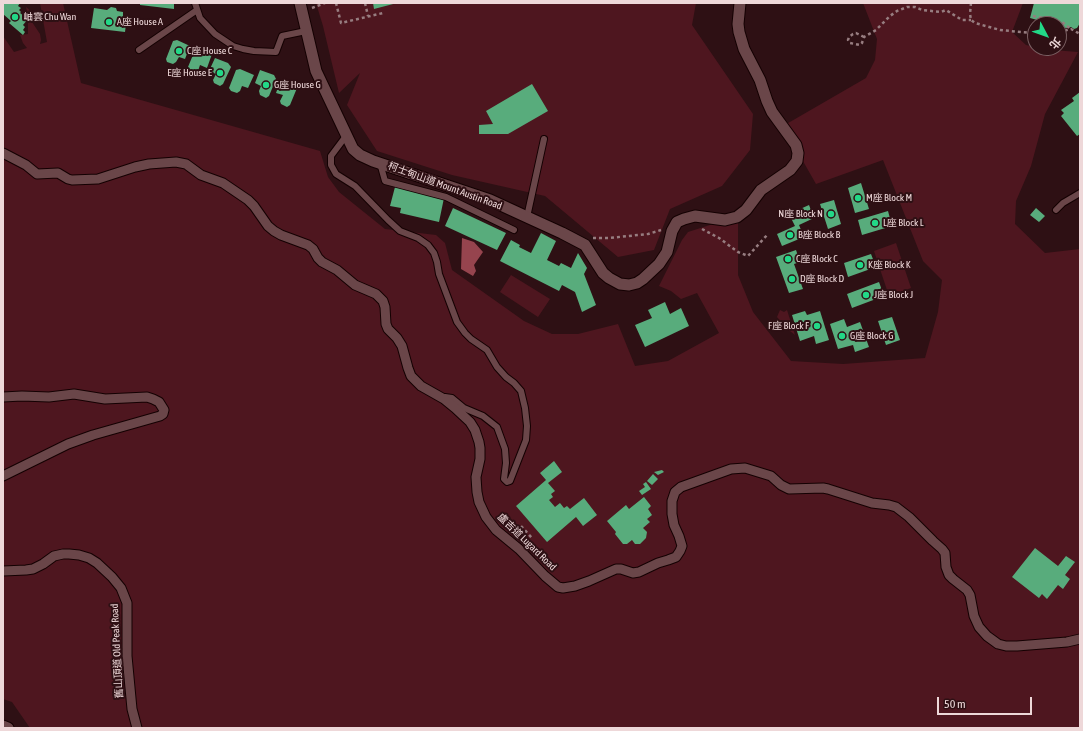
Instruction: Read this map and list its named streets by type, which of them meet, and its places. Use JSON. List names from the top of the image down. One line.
{"streets":{"street":["柯士甸山道 Mount Austin Road","盧吉道 Lugard Road","舊山頂道 Old Peak Road"]},"places":["岫雲 Chu Wan","A座 House A","C座 House C","E座 House E","G座 House G","M座 Block M","N座 Block N","L座 Block L","B座 Block B","C座 Block C","K座 Block K","D座 Block D","J座 Block J","F座 Block F","G座 Block G"],"scale_bar":"50 m","north":"bottom right"}
